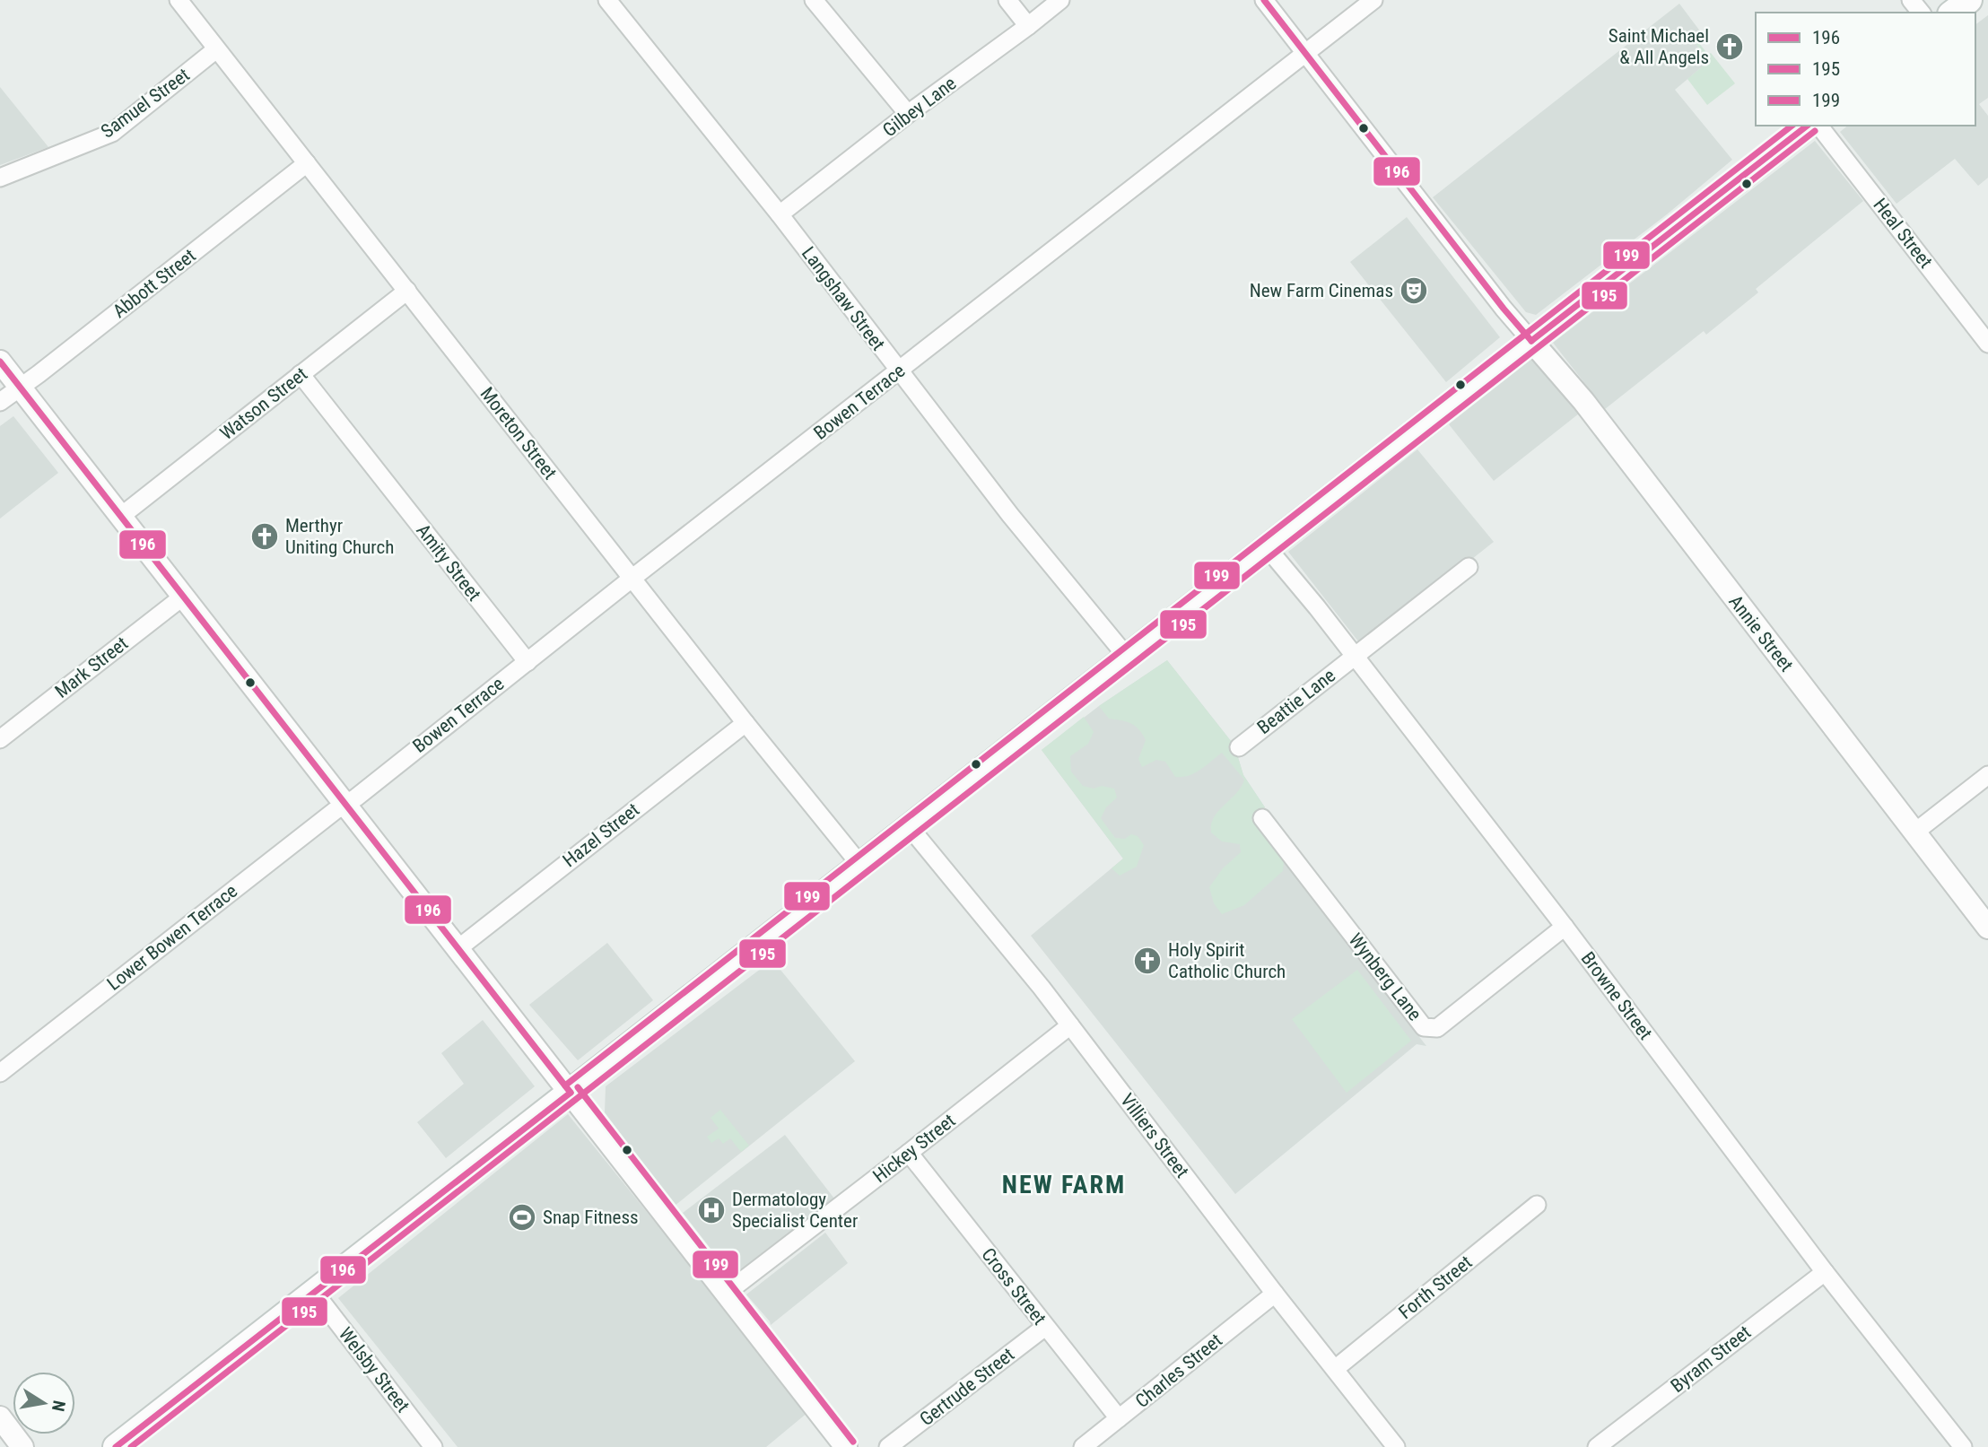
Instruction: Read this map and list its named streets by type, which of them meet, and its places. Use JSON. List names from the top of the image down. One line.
{"streets":{"street":["Samuel Street","Gilbey Lane","Heal Street","Abbott Street","Langshaw Street","Bowen Terrace","Watson Street","Moreton Street","Amity Street","Annie Street","Mark Street","Beattie Lane","Hazel Street","Lower Bowen Terrace","Wynberg Lane","Browne Street","Villiers Street","Hickey Street","Cross Street","Forth Street","Byram Street","Welsby Street","Charles Street","Gertrude Street"]},"crossings":[["Samuel Street","Moreton Street"],["Gilbey Lane","Langshaw Street"],["Abbott Street","Moreton Street"],["Langshaw Street","Bowen Terrace"],["Bowen Terrace","Moreton Street"],["Bowen Terrace","Amity Street"],["Bowen Terrace","Lower Bowen Terrace"],["Watson Street","Moreton Street"],["Watson Street","Amity Street"],["Moreton Street","Hazel Street"],["Beattie Lane","Browne Street"],["Wynberg Lane","Browne Street"],["Browne Street","Byram Street"],["Villiers Street","Hickey Street"],["Villiers Street","Forth Street"],["Villiers Street","Charles Street"],["Hickey Street","Cross Street"],["Cross Street","Charles Street"],["Cross Street","Gertrude Street"]],"districts":["NEW FARM"],"places":{"church":["Saint Michael & All Angels","Merthyr Uniting Church","Holy Spirit Catholic Church"],"theatre":["New Farm Cinemas"],"hospital":["Dermatology Specialist Center"],"sports":["Snap Fitness"]},"lines":["transit line 196","transit line 199","transit line 195"],"legend":["196","195","199"],"north":"right"}
